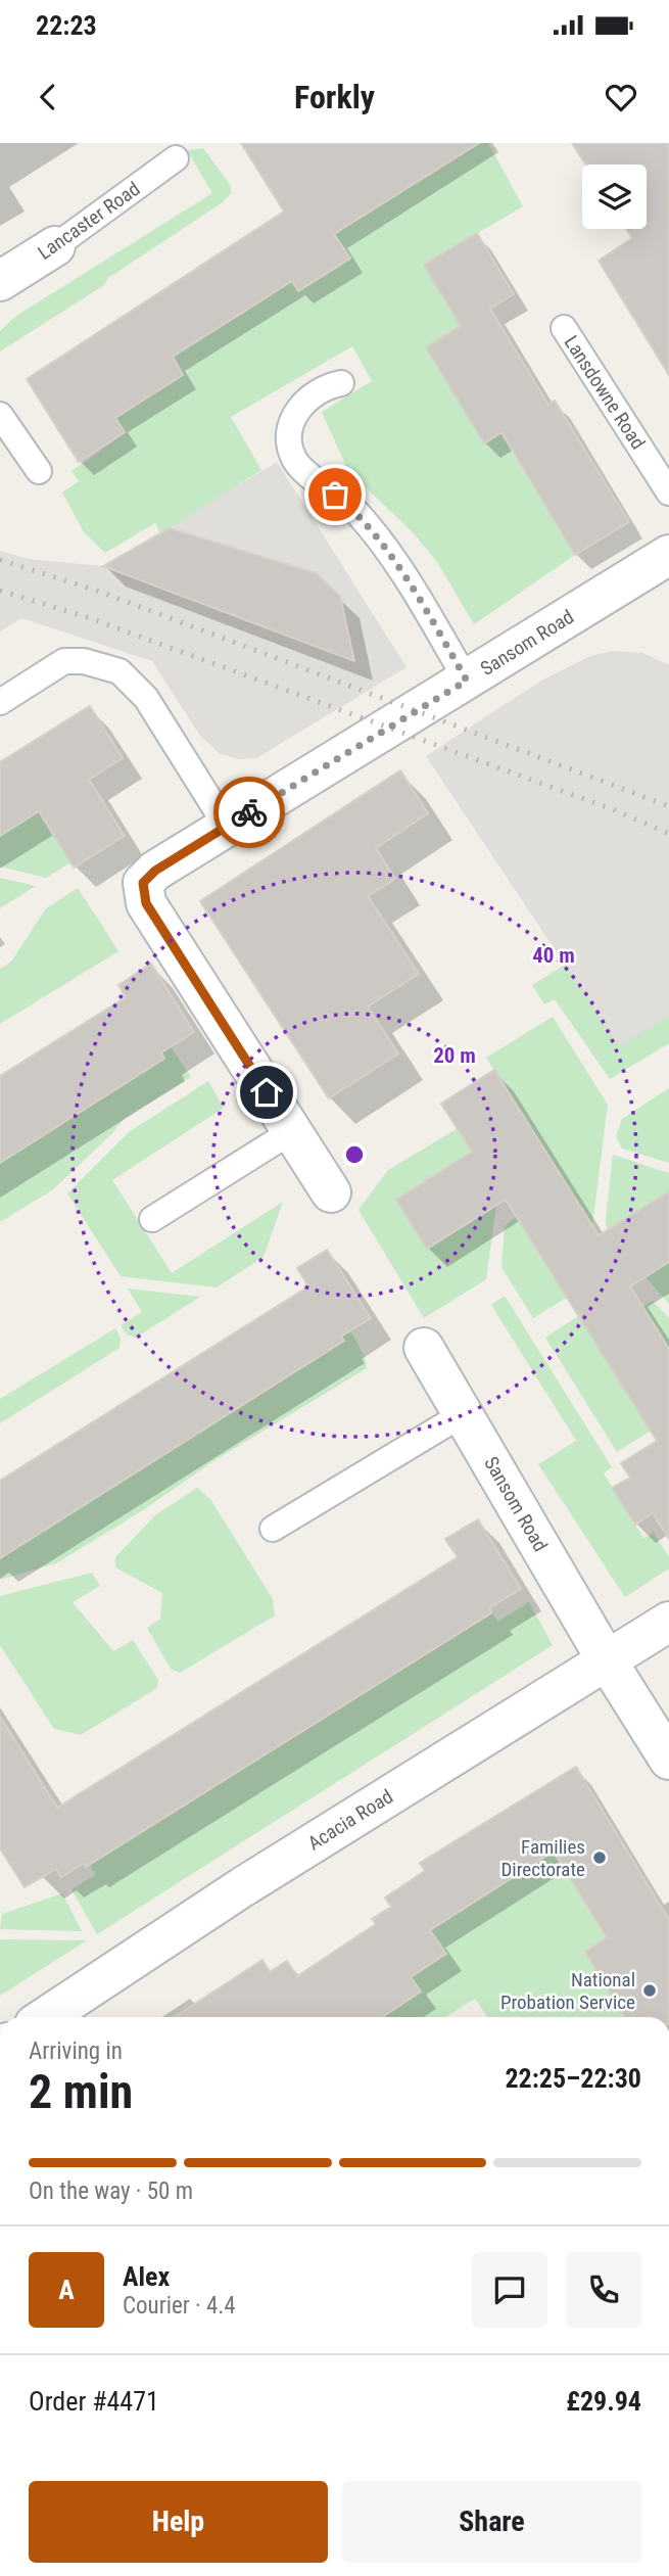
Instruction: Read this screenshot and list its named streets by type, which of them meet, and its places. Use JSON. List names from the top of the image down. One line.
{"streets":{"street":["Lancaster Road","Sansom Road","Acacia Road"],"lane":["Lansdowne Road"]},"crossings":[["Sansom Road","Acacia Road"]],"places":["Families Directorate","National Probation Service"],"page":{"status":"22:23","header":"Forkly","heading":["2 min","Arriving in","22:25–22:30"],"panel":["Alex","Courier · 4.4","Order #4471","£29.94"],"bar":"On the way · 50 m","round":"A","buttons":["Help","Share"]},"rings":["40 m","20 m"]}
